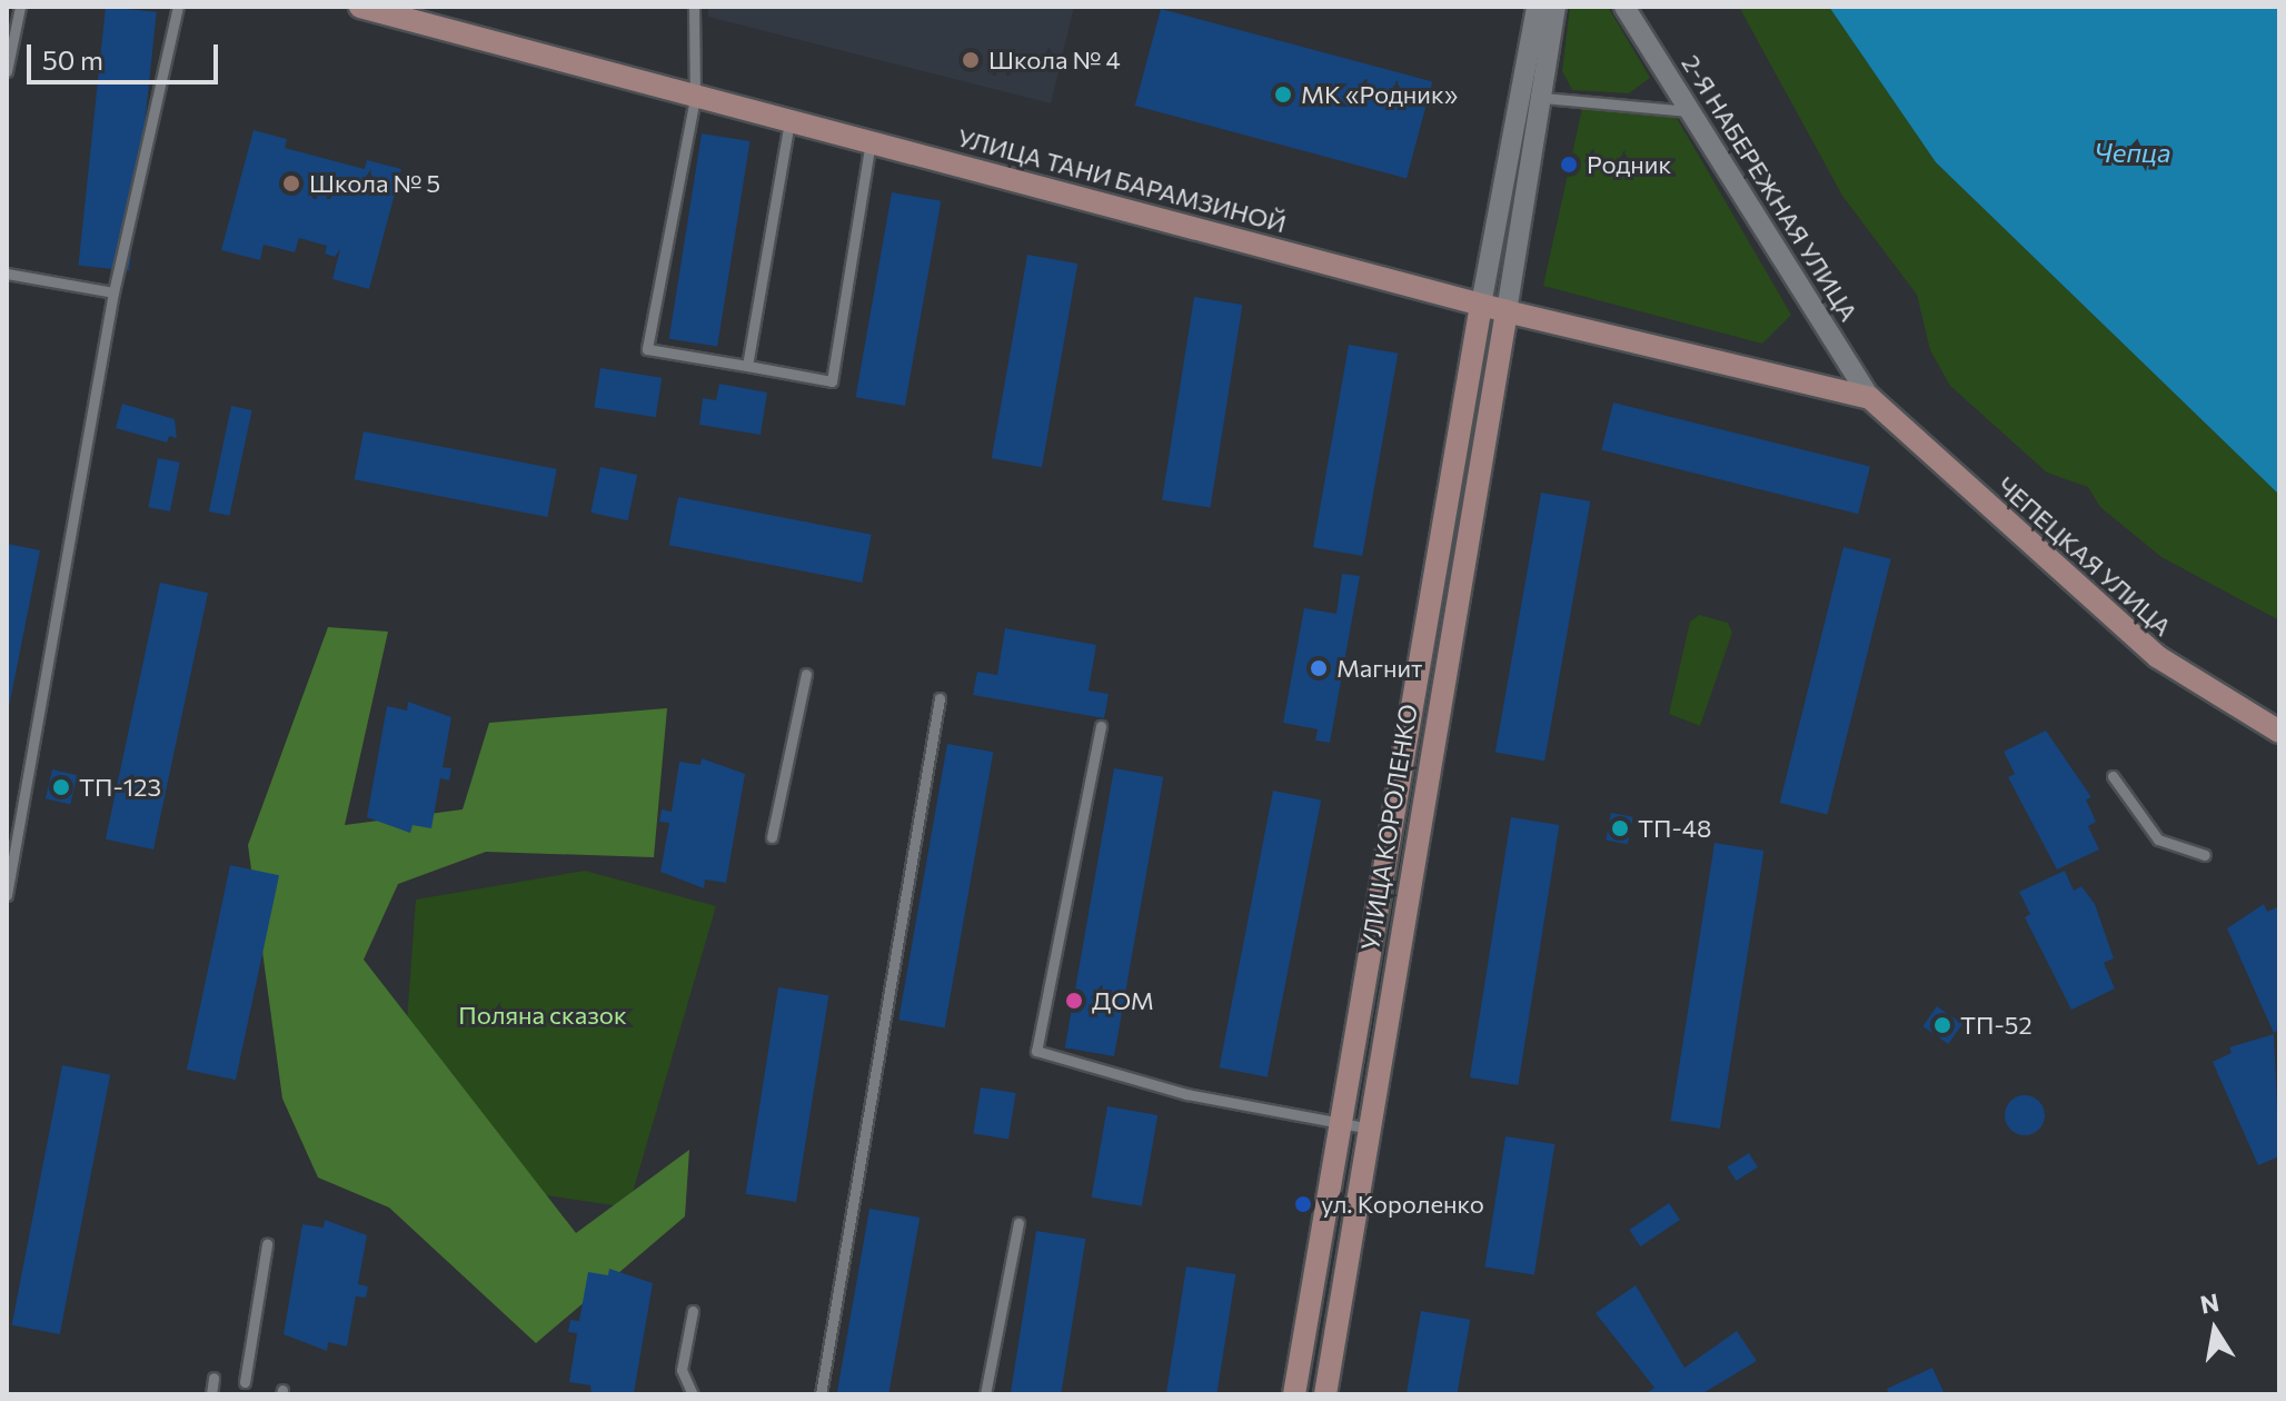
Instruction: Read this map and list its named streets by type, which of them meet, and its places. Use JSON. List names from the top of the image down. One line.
{"streets":{"street":["УЛИЦА ТАНИ БАРАМЗИНОЙ","2-Я НАБЕРЕЖНАЯ УЛИЦА","ЧЕПЕЦКАЯ УЛИЦА","УЛИЦА КОРОЛЕНКО"]},"crossings":[["УЛИЦА ТАНИ БАРАМЗИНОЙ","2-Я НАБЕРЕЖНАЯ УЛИЦА"],["УЛИЦА ТАНИ БАРАМЗИНОЙ","ЧЕПЕЦКАЯ УЛИЦА"],["УЛИЦА ТАНИ БАРАМЗИНОЙ","УЛИЦА КОРОЛЕНКО"],["2-Я НАБЕРЕЖНАЯ УЛИЦА","ЧЕПЕЦКАЯ УЛИЦА"]],"water":["Чепца"],"parks":["Поляна сказок"],"places":["Школа № 4","МК «Родник»","Родник","Школа № 5","Магнит","ТП-123","ТП-48","ДОМ","ТП-52","ул. Короленко"],"scale_bar":"50 m","north":"top"}
